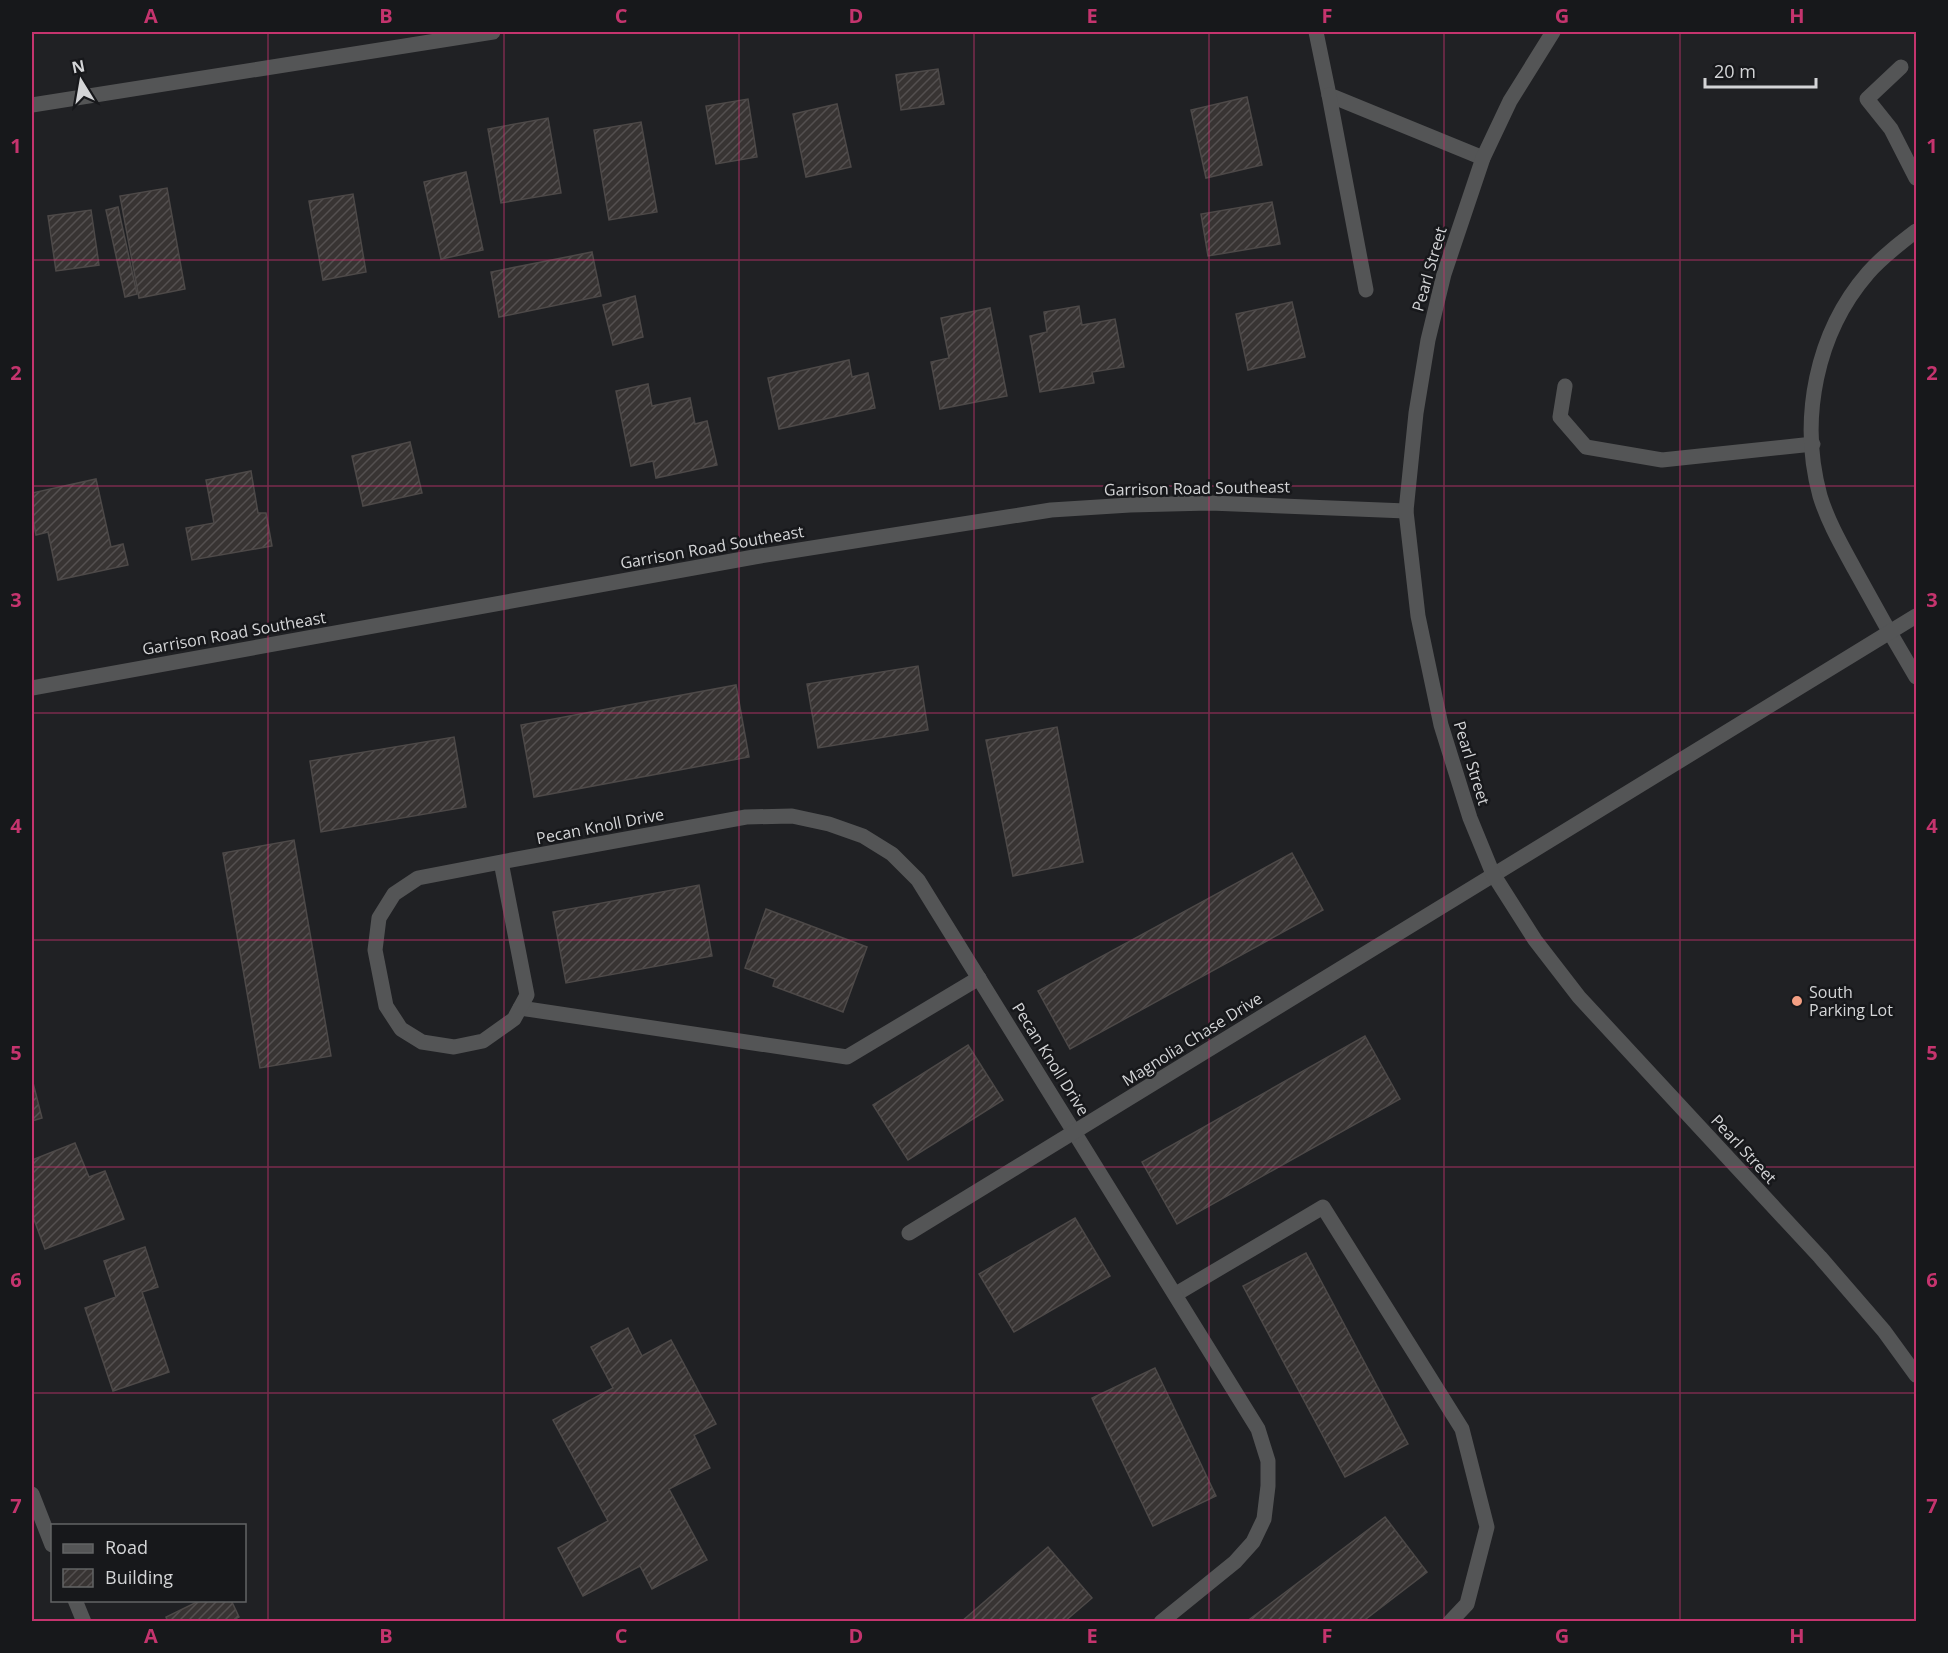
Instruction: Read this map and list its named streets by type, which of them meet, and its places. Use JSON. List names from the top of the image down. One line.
{"streets":{"street":["Pearl Street","Garrison Road Southeast","Pecan Knoll Drive","Magnolia Chase Drive"]},"crossings":[["Pearl Street","Garrison Road Southeast"],["Pearl Street","Magnolia Chase Drive"],["Pecan Knoll Drive","Magnolia Chase Drive"]],"places":["South Parking Lot"],"legend":["Road","Building"],"scale_bar":"20 m","north":"top","grid":{"columns":["A","B","C","D","E","F","G","H"],"rows":["1","2","3","4","5","6","7"]}}
